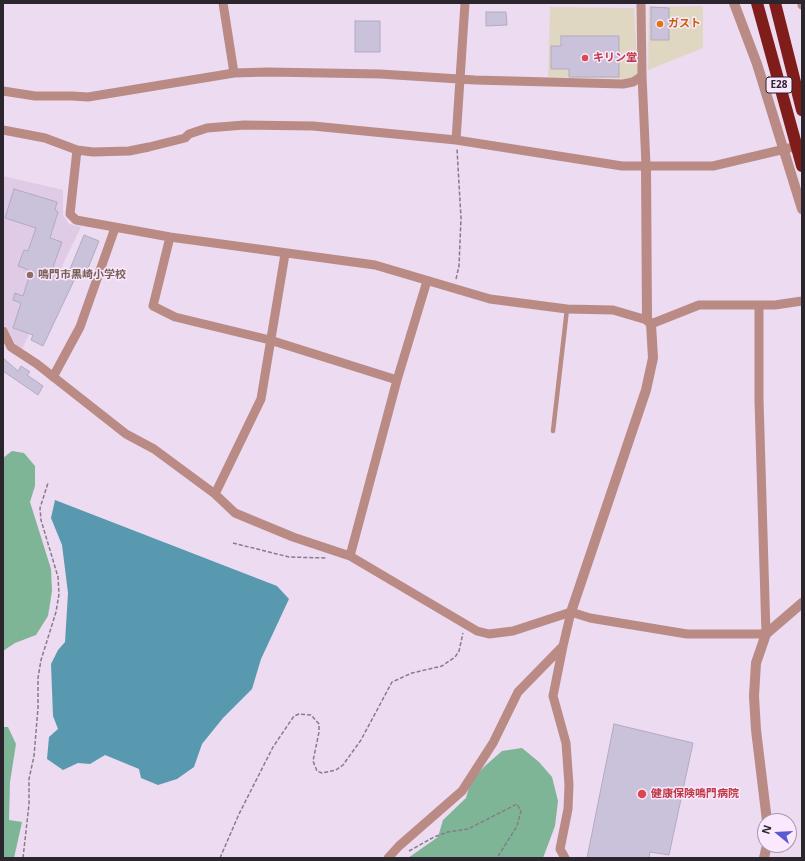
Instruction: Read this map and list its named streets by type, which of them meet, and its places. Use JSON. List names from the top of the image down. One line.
{"streets":{"highway":["E28"]},"places":["ガスト","キリン堂","鳴門市黒崎小学校","健康保険鳴門病院"],"north":"left"}
